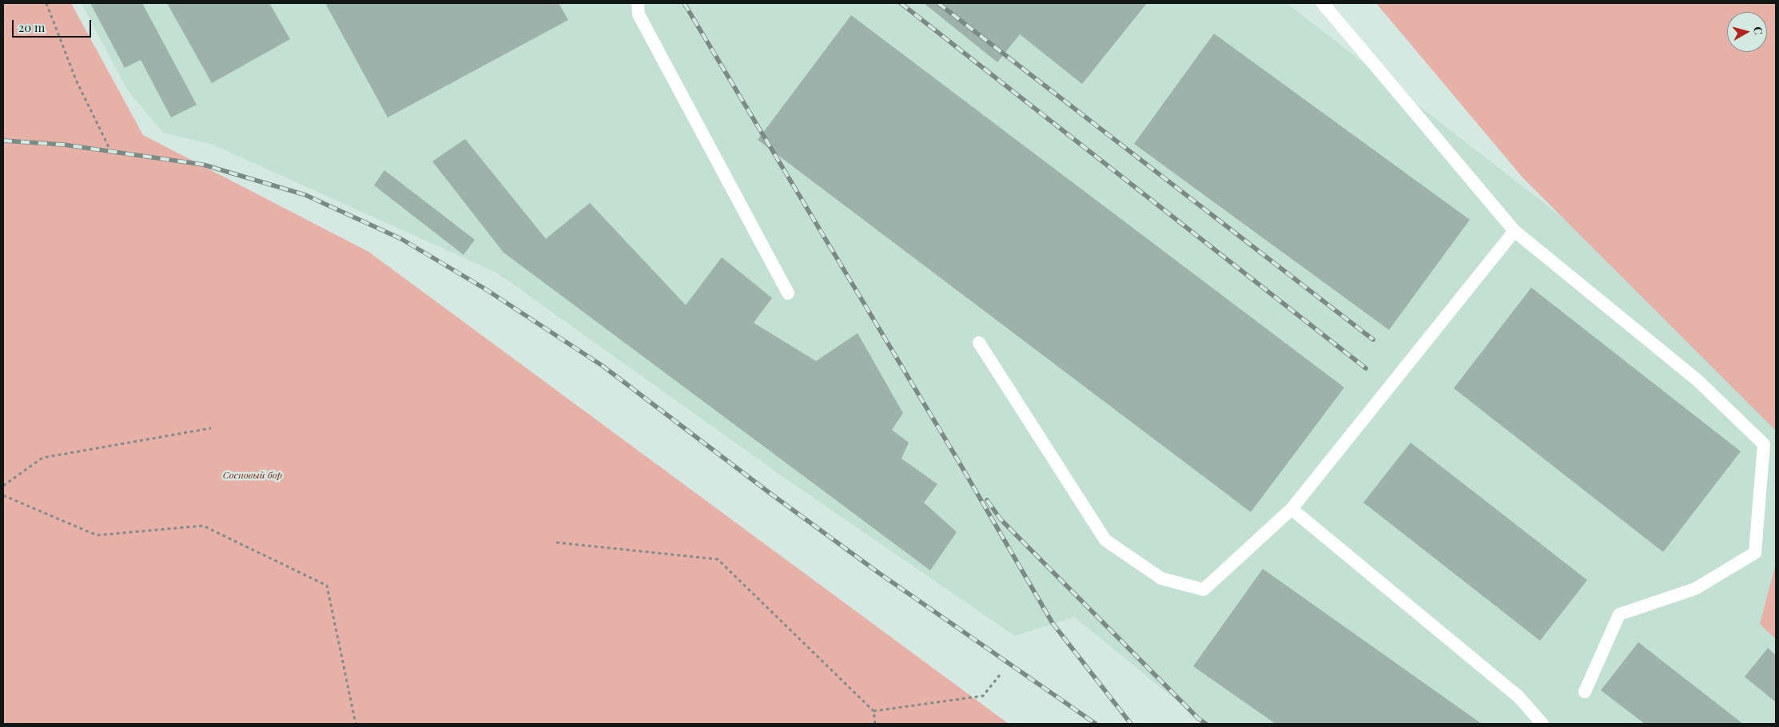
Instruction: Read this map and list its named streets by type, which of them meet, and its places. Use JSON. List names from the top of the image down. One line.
{"parks":["Сосновый бор"],"scale_bar":"20 m","north":"right"}
